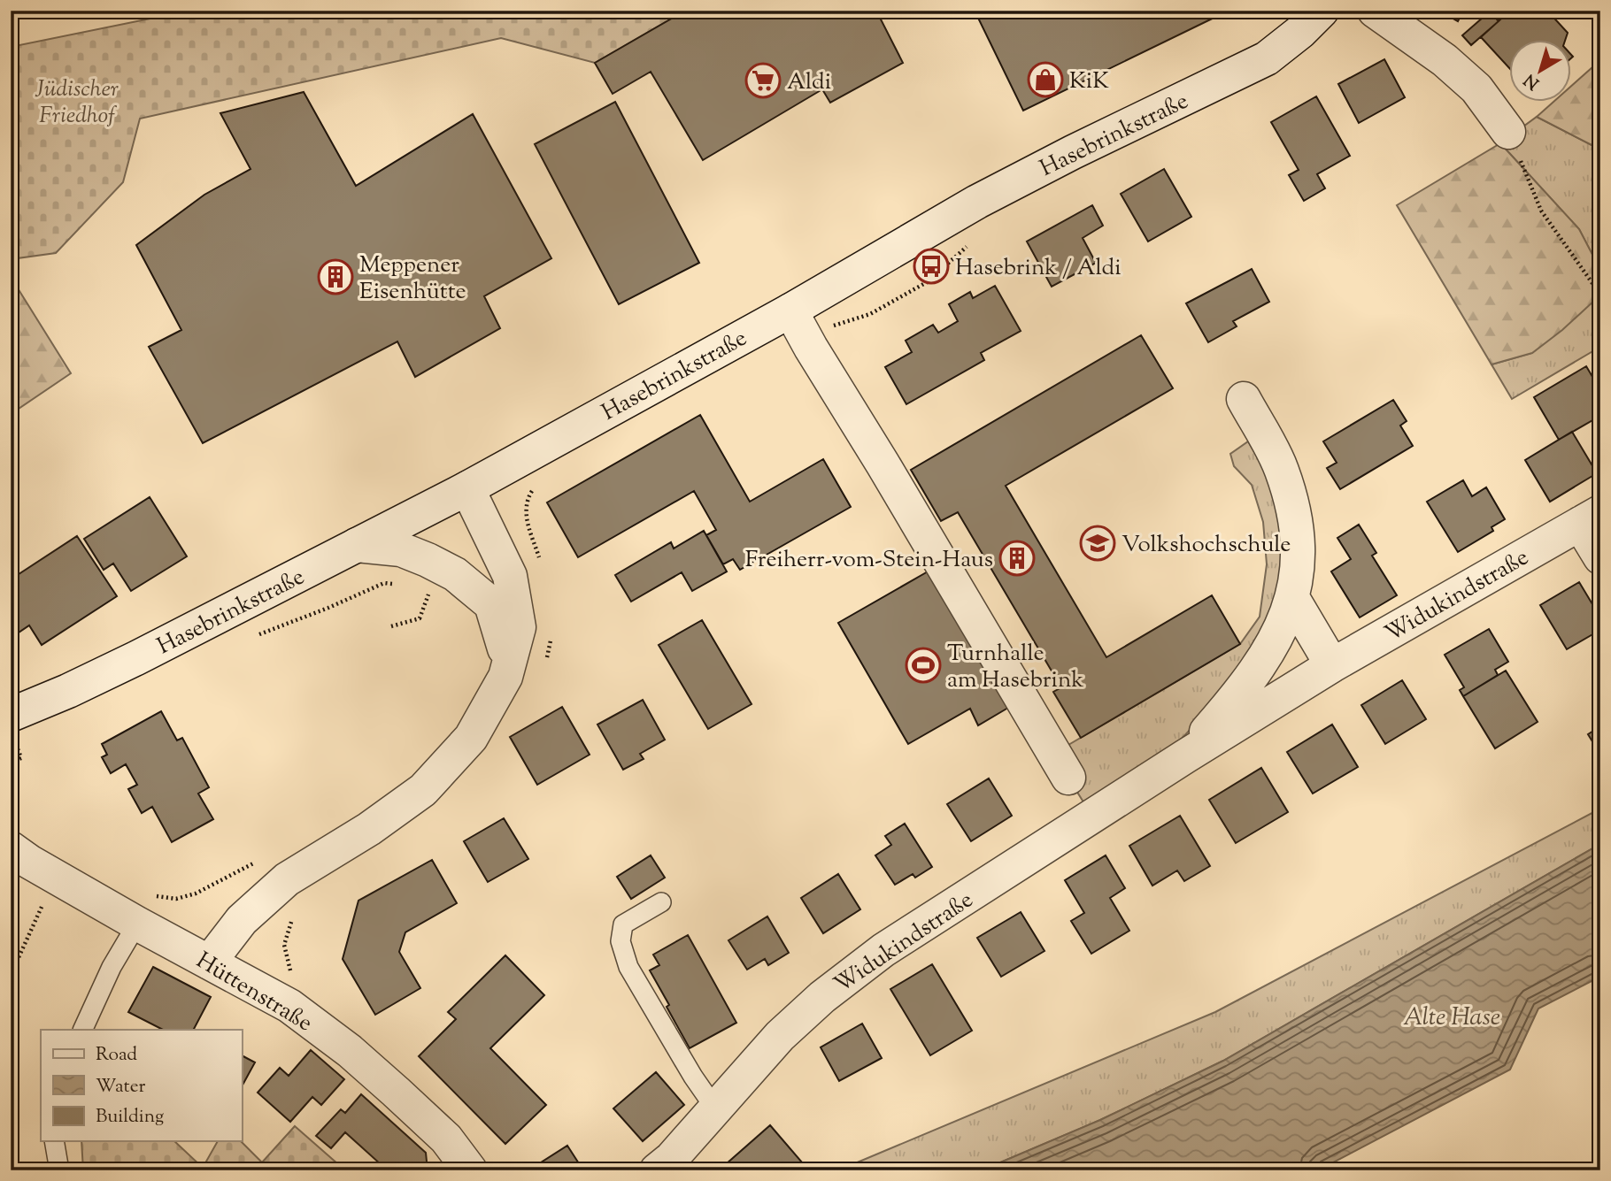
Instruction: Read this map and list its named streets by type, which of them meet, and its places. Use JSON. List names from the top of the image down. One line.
{"streets":{"street":["Hasebrinkstraße","Widukindstraße","Hüttenstraße"]},"water":["Alte Hase"],"parks":["Jüdischer Friedhof"],"places":{"shop":["KiK"],"supermarket":["Aldi"],"bus stop":["Hasebrink / Aldi"],"building":["Meppener Eisenhütte","Freiherr-vom-Stein-Haus"],"school or university":["Volkshochschule"],"sports":["Turnhalle am Hasebrink"]},"legend":["Road","Water","Building"],"north":"bottom left"}
